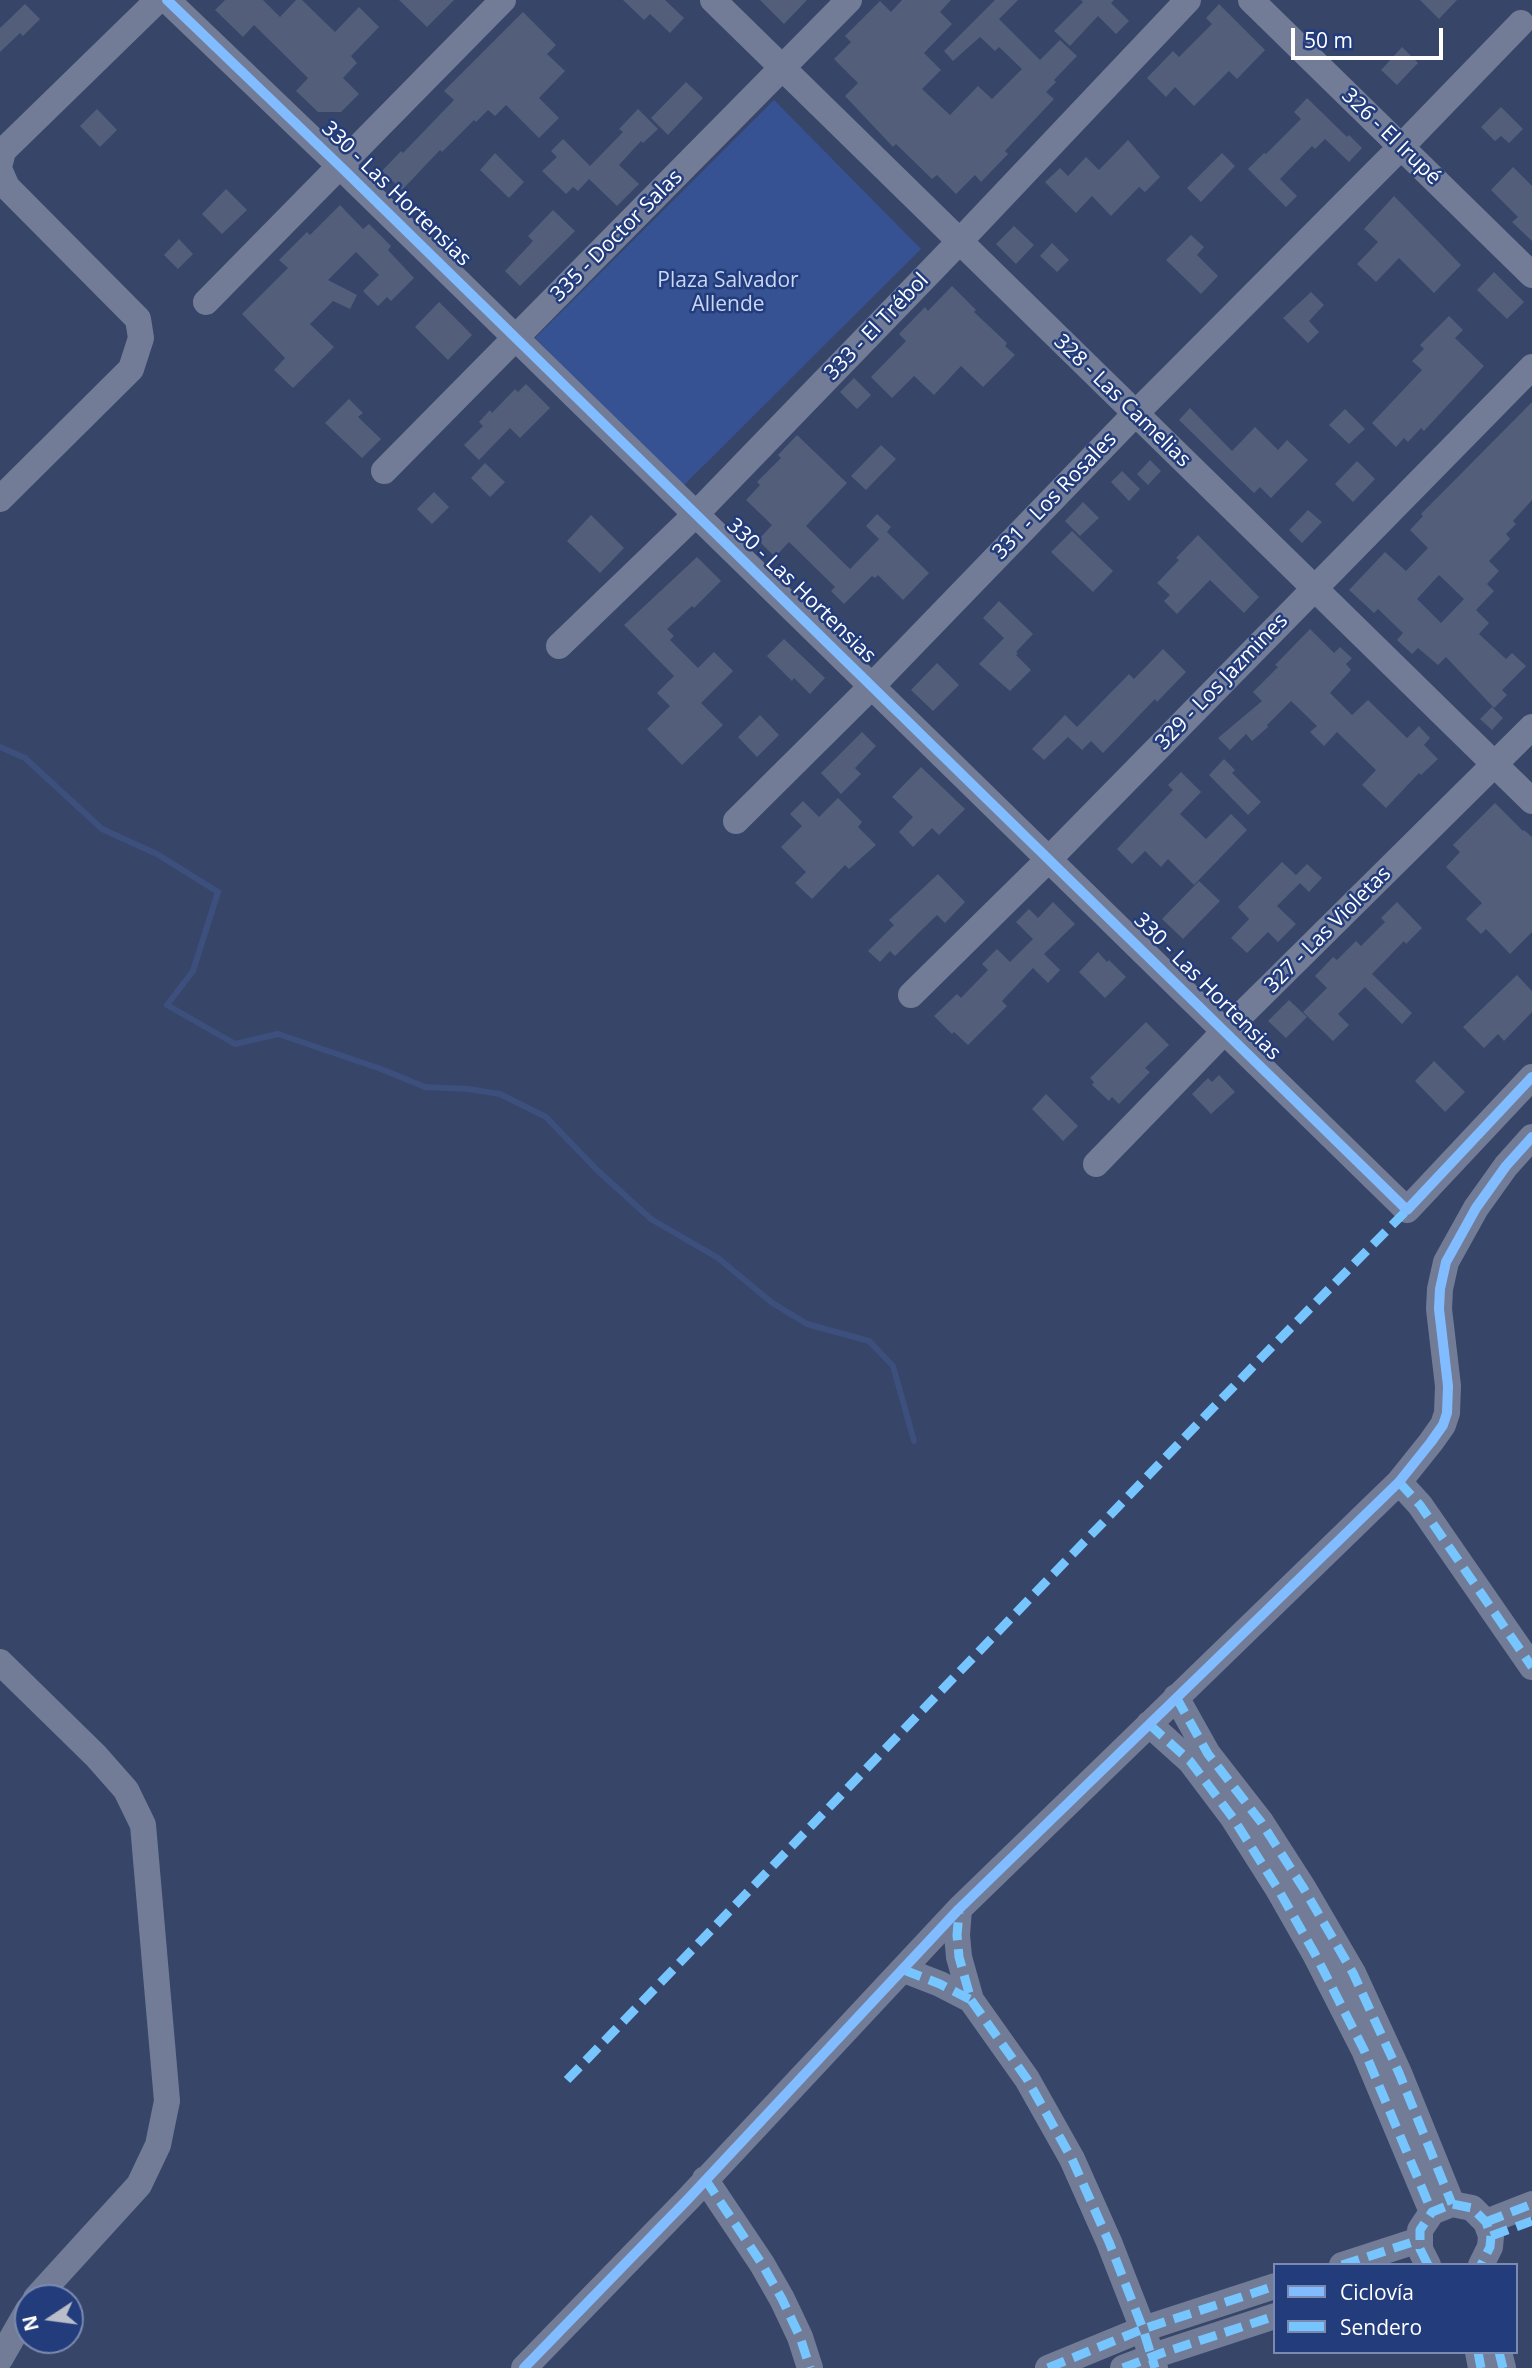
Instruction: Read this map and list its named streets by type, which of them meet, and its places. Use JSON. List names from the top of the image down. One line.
{"streets":{"street":["326 - El Irupé","330 - Las Hortensias","335 - Doctor Salas","333 - El Trébol","328 - Las Camelias","331 - Los Rosales","329 - Los Jazmines","327 - Las Violetas"]},"crossings":[["326 - El Irupé","331 - Los Rosales"],["330 - Las Hortensias","335 - Doctor Salas"],["330 - Las Hortensias","333 - El Trébol"],["330 - Las Hortensias","331 - Los Rosales"],["330 - Las Hortensias","329 - Los Jazmines"],["330 - Las Hortensias","327 - Las Violetas"],["335 - Doctor Salas","328 - Las Camelias"],["333 - El Trébol","328 - Las Camelias"],["328 - Las Camelias","331 - Los Rosales"],["328 - Las Camelias","329 - Los Jazmines"],["328 - Las Camelias","327 - Las Violetas"]],"parks":["Plaza Salvador Allende"],"legend":["Ciclovía","Sendero"],"scale_bar":"50 m","north":"left"}
